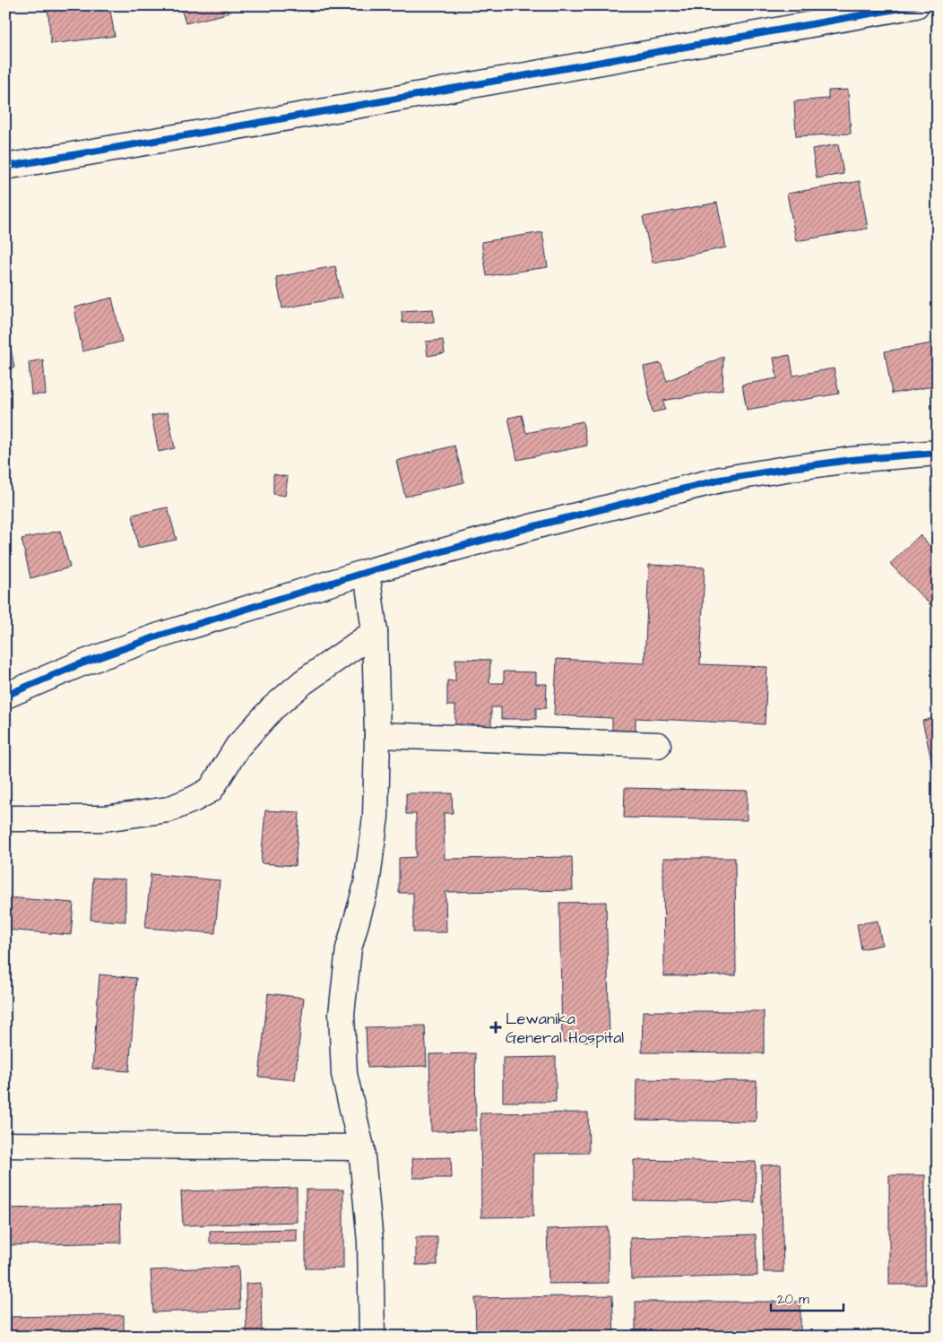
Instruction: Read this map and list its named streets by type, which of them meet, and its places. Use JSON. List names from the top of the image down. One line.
{"places":{"health":["Lewanika General Hospital"]},"scale_bar":"20 m"}
